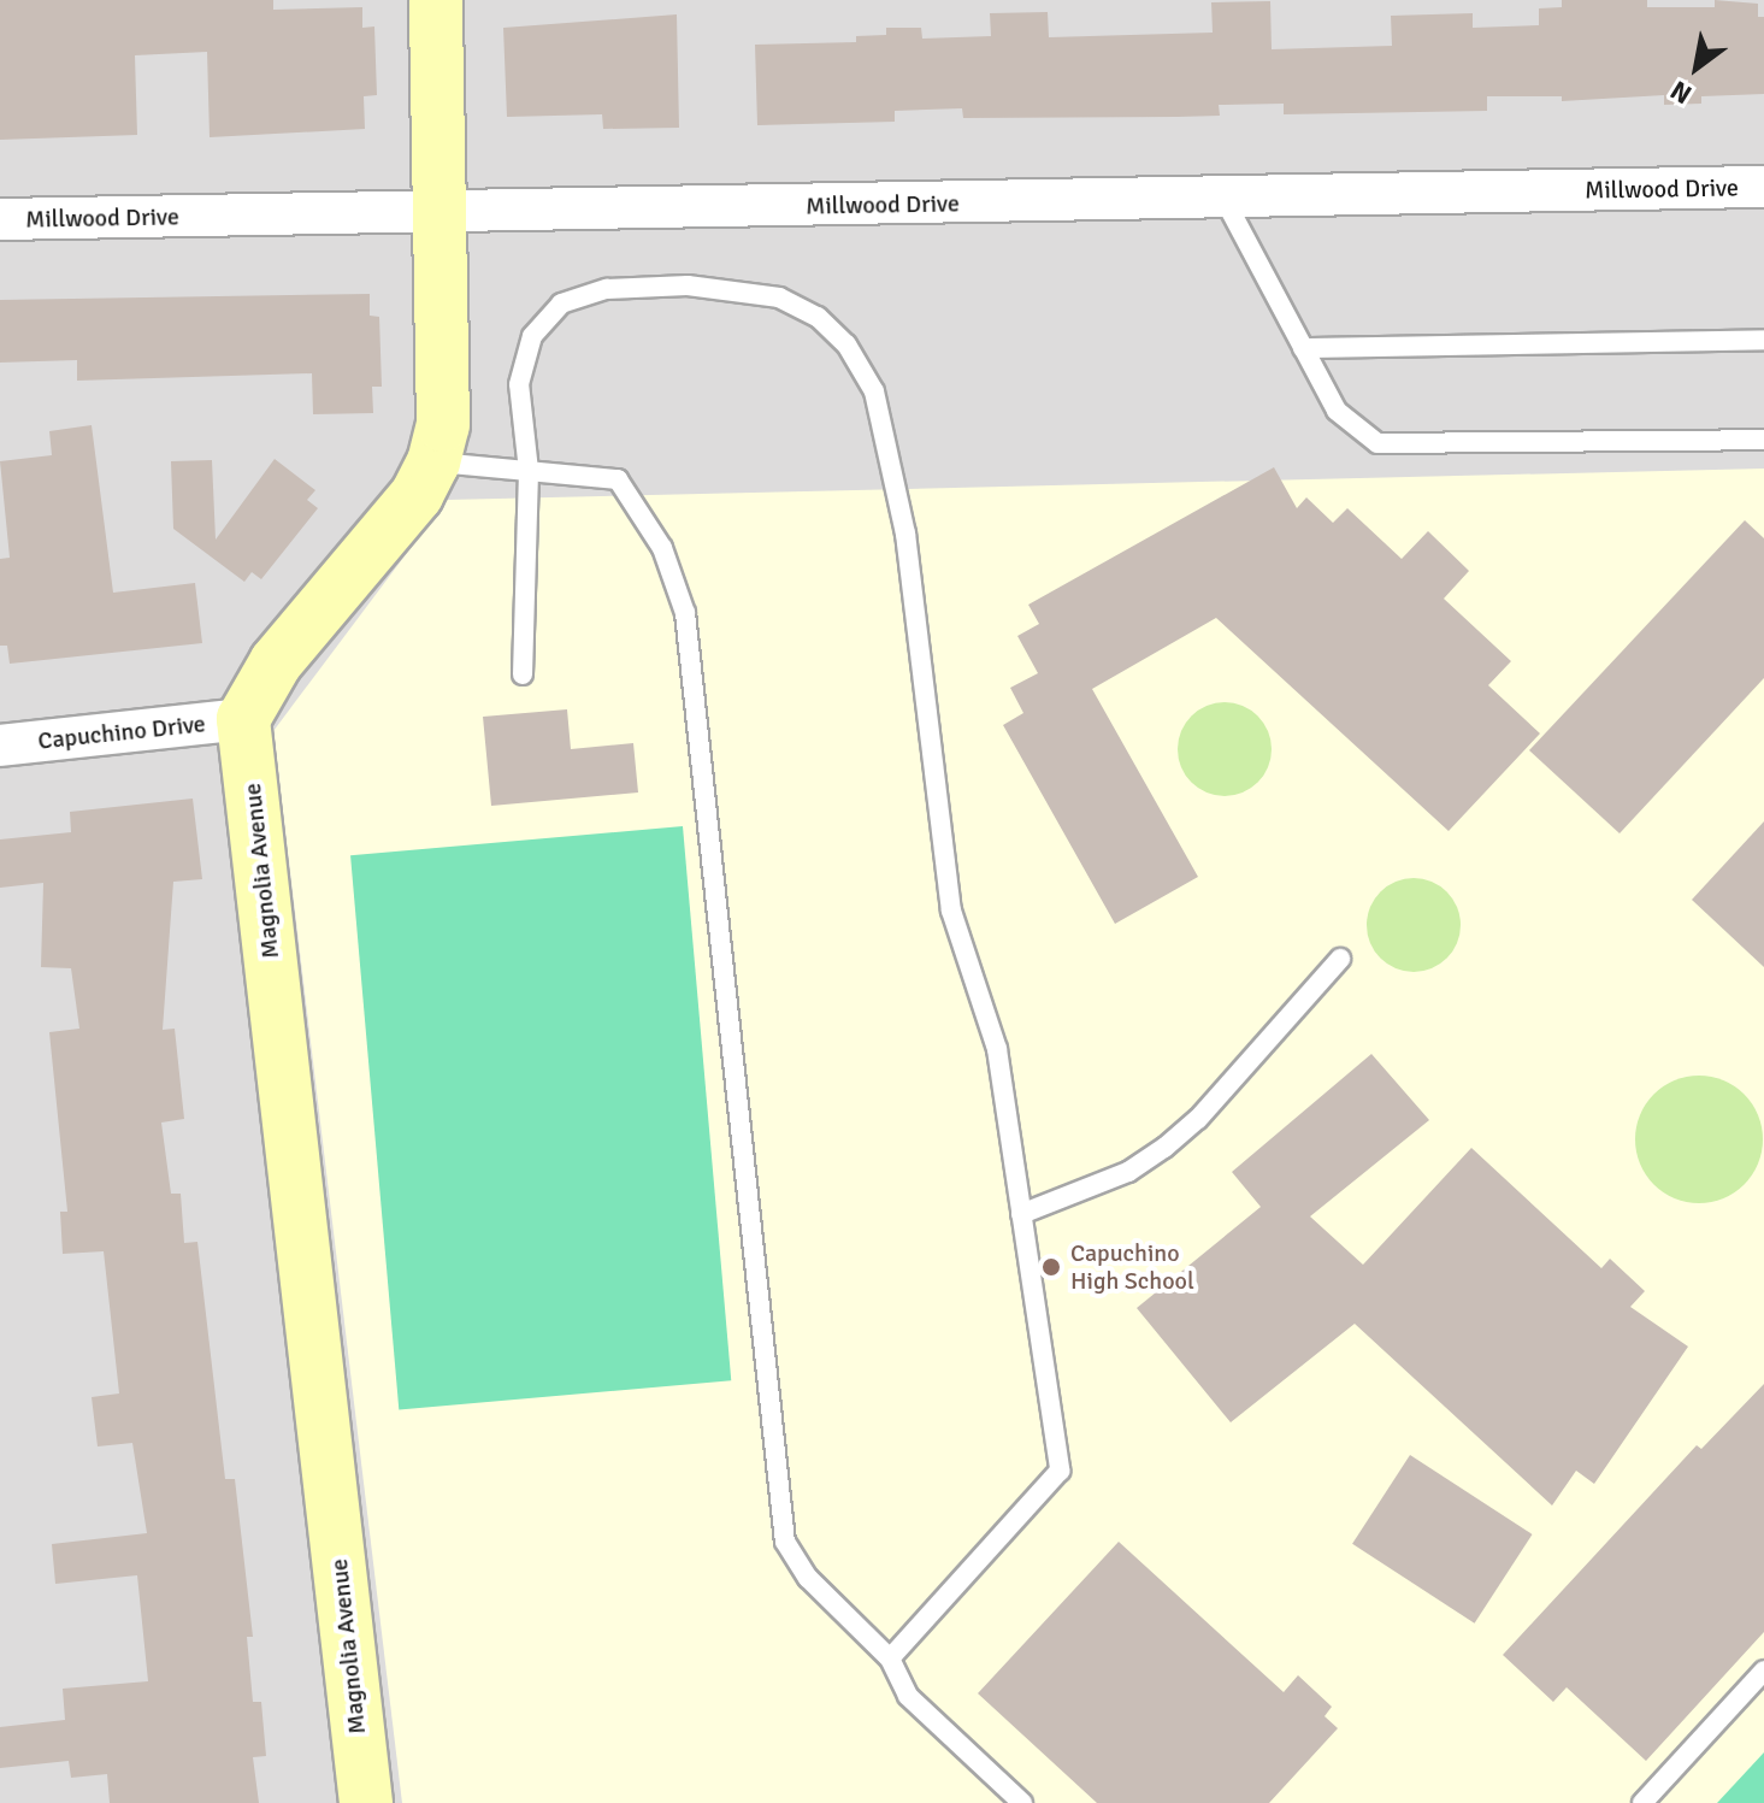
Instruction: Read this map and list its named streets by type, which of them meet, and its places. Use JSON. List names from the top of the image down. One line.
{"streets":{"main road":["Magnolia Avenue"],"street":["Millwood Drive","Capuchino Drive"]},"crossings":[["Capuchino Drive","Magnolia Avenue"]],"places":["Capuchino High School"],"north":"bottom left"}
